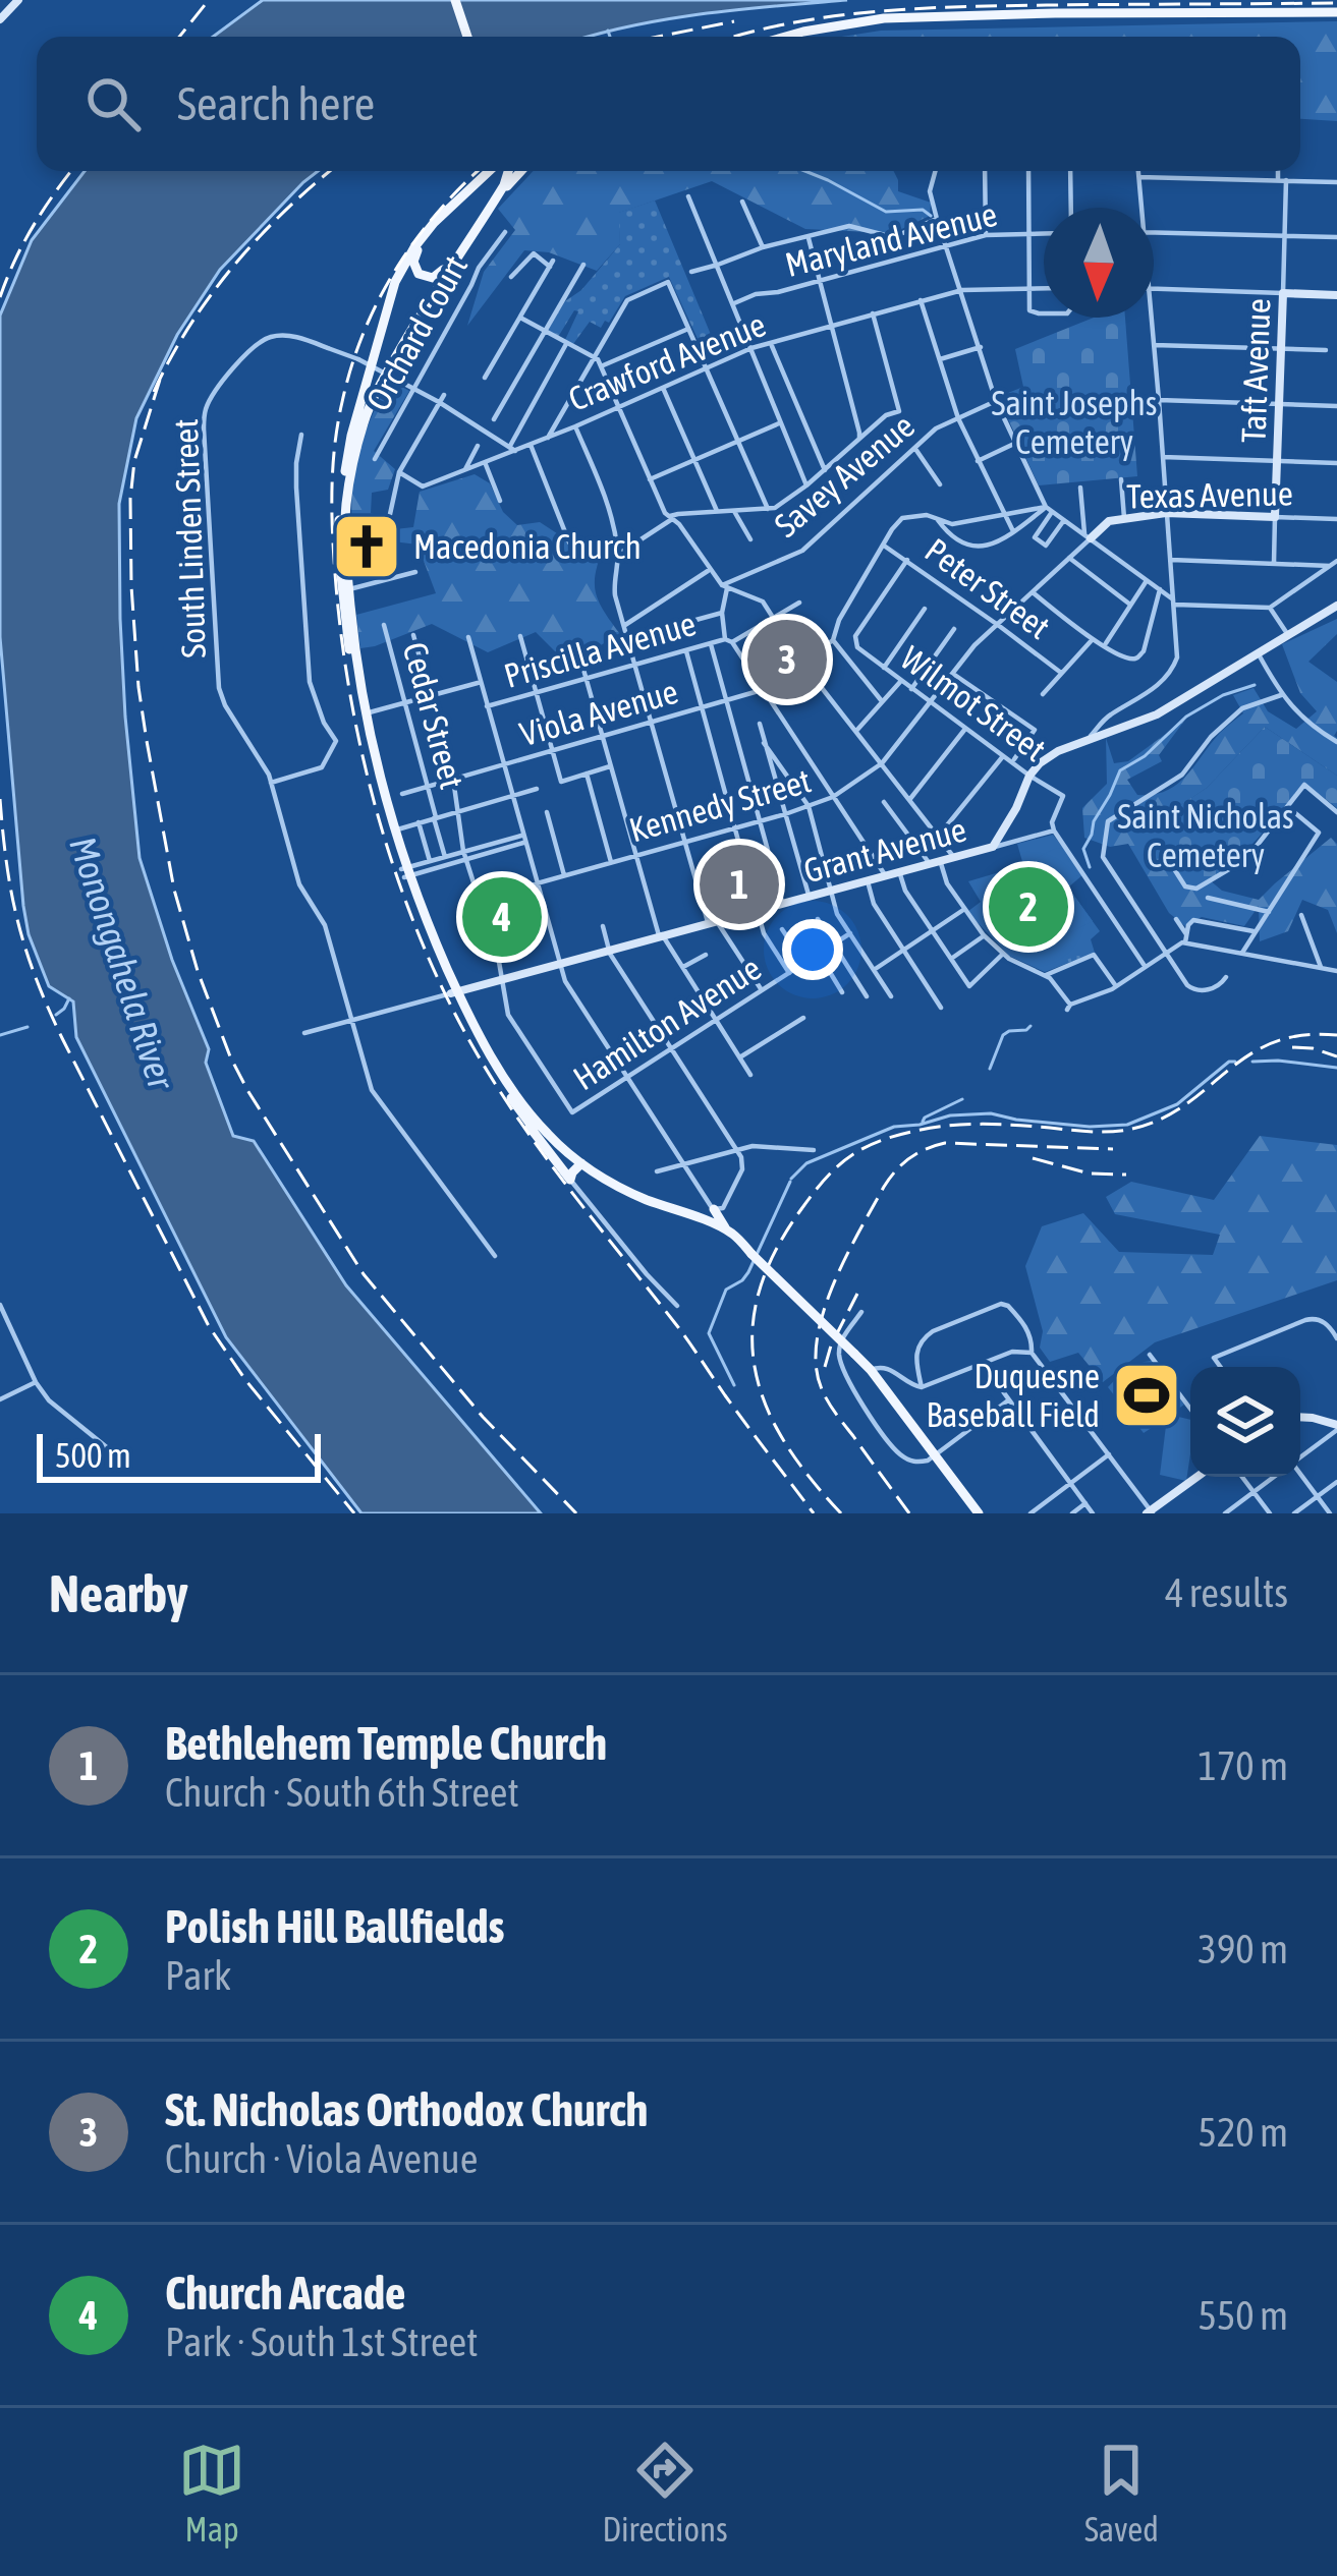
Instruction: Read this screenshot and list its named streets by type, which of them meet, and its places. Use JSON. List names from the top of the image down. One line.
{"streets":{"street":["Maryland Avenue","Orchard Court","Crawford Avenue","Taft Avenue","Savey Avenue","Texas Avenue","South Linden Street","Peter Street","Priscilla Avenue","Wilmot Street","Viola Avenue","Cedar Street","Kennedy Street","Grant Avenue","Hamilton Avenue"]},"crossings":[["Orchard Court","South Linden Street"],["Crawford Avenue","South Linden Street"],["Taft Avenue","Texas Avenue"],["Texas Avenue","Kennedy Street"],["South Linden Street","Grant Avenue"],["Peter Street","Wilmot Street"],["Peter Street","Kennedy Street"],["Wilmot Street","Kennedy Street"],["Wilmot Street","Grant Avenue"],["Viola Avenue","Cedar Street"],["Grant Avenue","Hamilton Avenue"]],"water":["Monongahela River"],"parks":["Saint Josephs Cemetery","Saint Nicholas Cemetery"],"places":{"church":["Macedonia Church"],"sports":["Duquesne Baseball Field"]},"scale_bar":"500 m","north":"bottom","page":{"search":"Search here","pins":["3","1","2","4"],"scale":"500 m","heading":["Nearby","4 results"],"list":[{"mark":"1","name":"Bethlehem Temple Church","note":"Church · South 6th Street","value":"170 m"},{"mark":"2","name":"Polish Hill Ballfields","note":"Park","value":"390 m"},{"mark":"3","name":"St. Nicholas Orthodox Church","note":"Church · Viola Avenue","value":"520 m"},{"mark":"4","name":"Church Arcade","note":"Park · South 1st Street","value":"550 m"}],"nav":["Map","Directions","Saved"]}}
